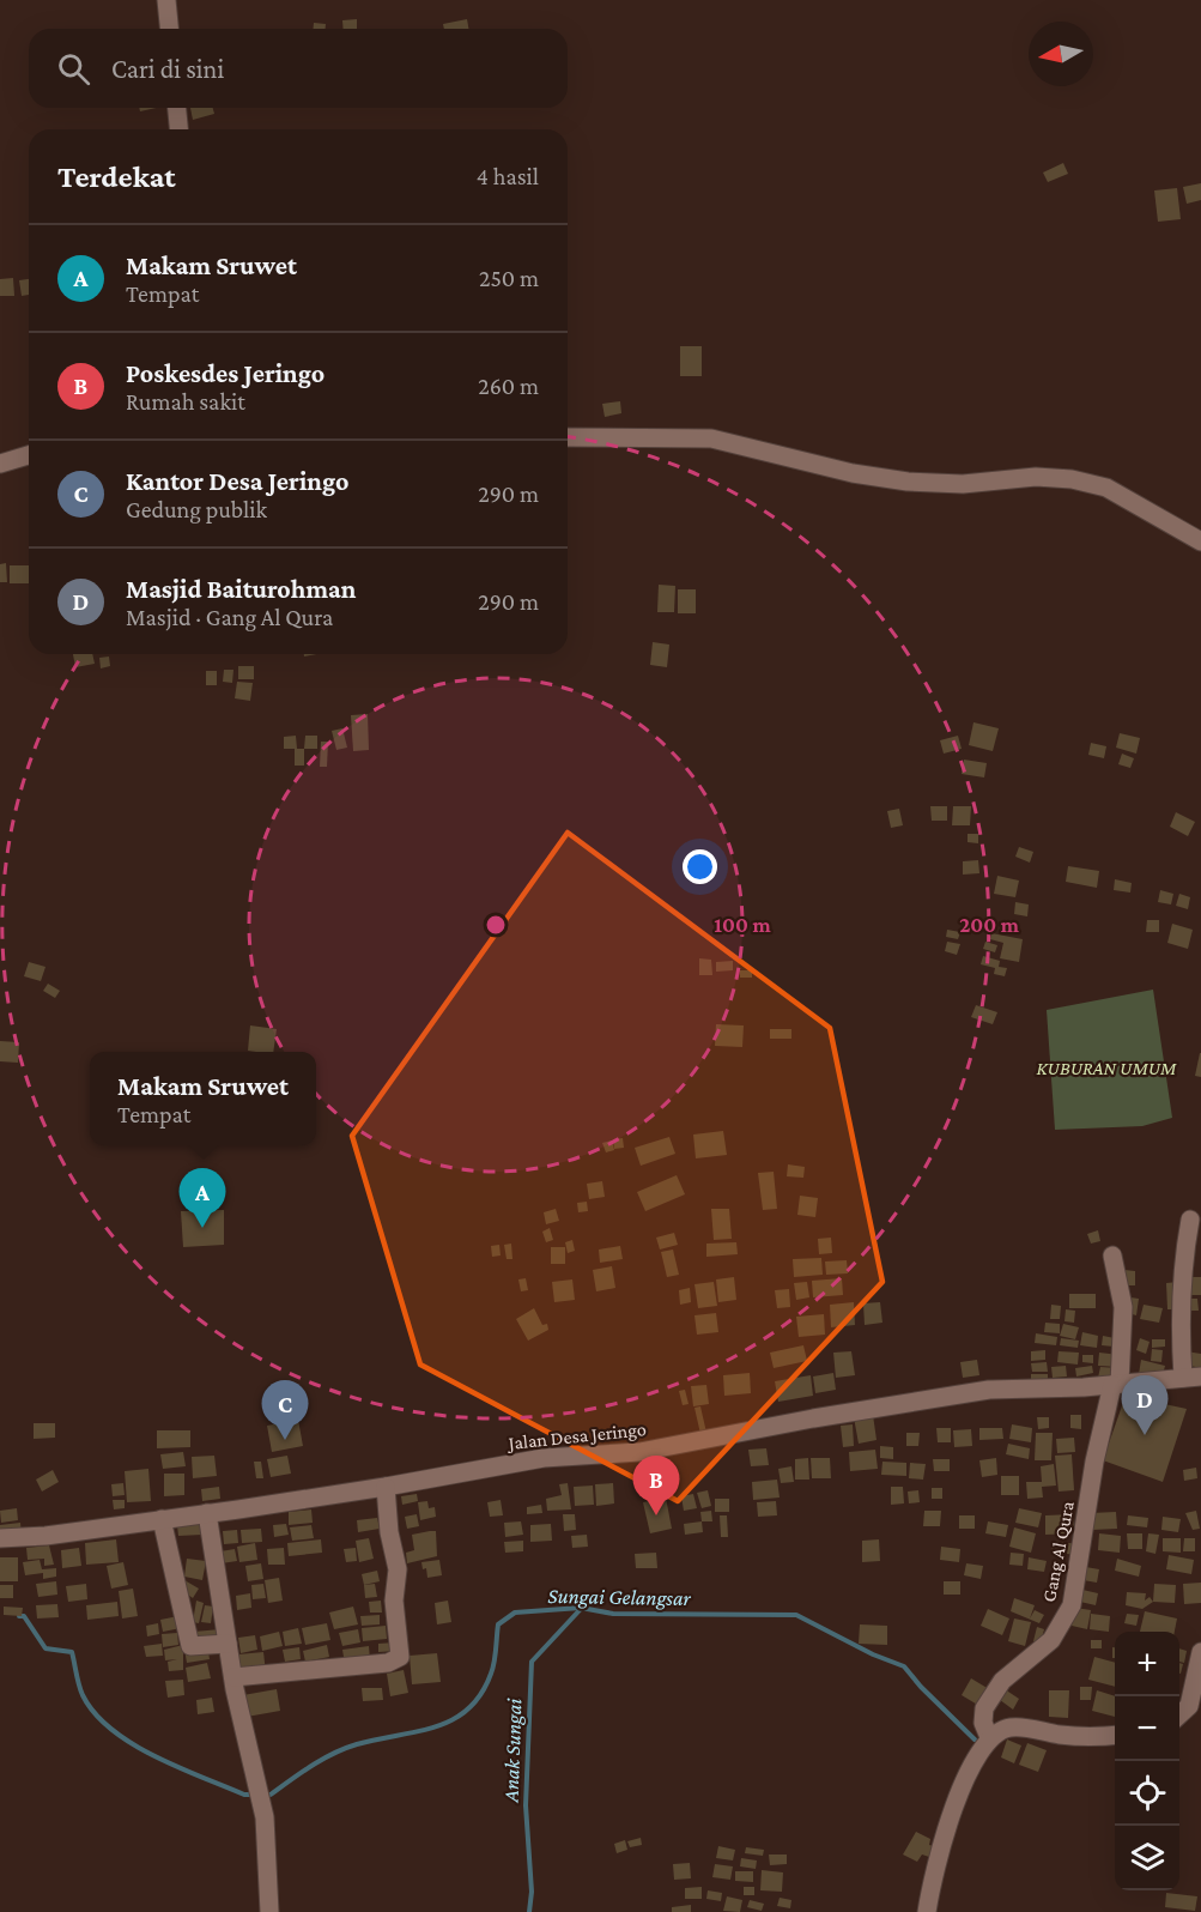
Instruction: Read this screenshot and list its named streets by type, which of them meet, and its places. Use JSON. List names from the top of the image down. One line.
{"streets":{"street":["Jalan Desa Jeringo","Gang Al Qura"]},"crossings":[["Jalan Desa Jeringo","Gang Al Qura"]],"water":["Sungai Gelangsar","Anak Sungai"],"parks":["KUBURAN UMUM"],"north":"left","page":{"search":"Cari di sini","heading":["Terdekat","4 hasil"],"list":[{"mark":"A","name":"Makam Sruwet","note":"Tempat","value":"250 m"},{"mark":"B","name":"Poskesdes Jeringo","note":"Rumah sakit","value":"260 m"},{"mark":"C","name":"Kantor Desa Jeringo","note":"Gedung publik","value":"290 m"},{"mark":"D","name":"Masjid Baiturohman","note":"Masjid · Gang Al Qura","value":"290 m"}],"popup":["Makam Sruwet","Tempat"],"pins":["A","D","C","B"],"map_buttons":["+","−"]},"rings":["100 m","200 m"]}
